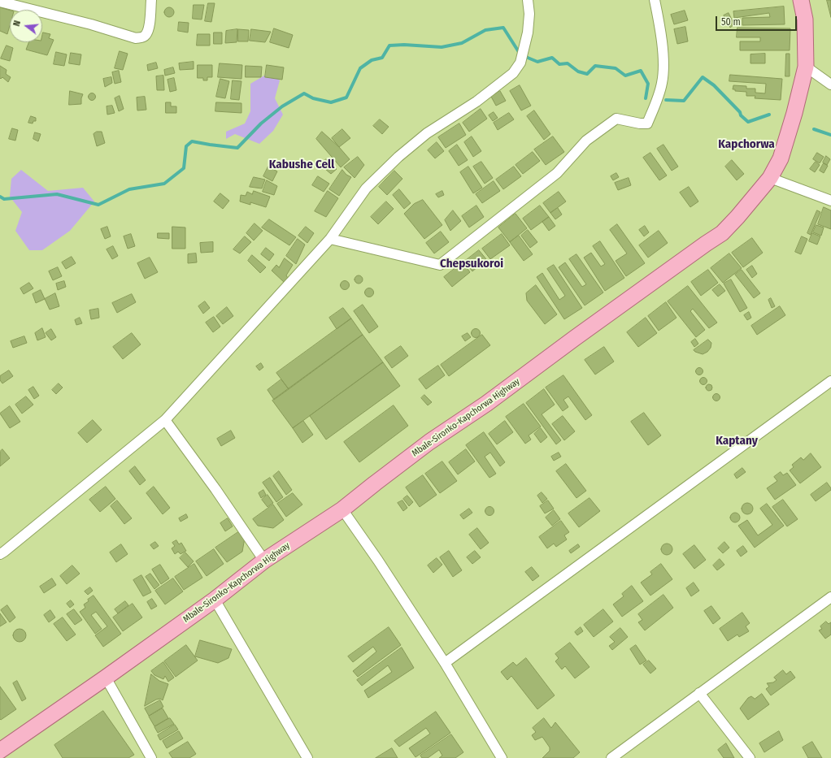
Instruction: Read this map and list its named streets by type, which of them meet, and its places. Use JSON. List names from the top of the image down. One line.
{"streets":{"main road":["Mbale-Sironko-Kapchorwa Highway"]},"districts":["Kapchorwa","Kabushe Cell","Chepsukoroi","Kaptany"],"scale_bar":"50 m","north":"left"}
